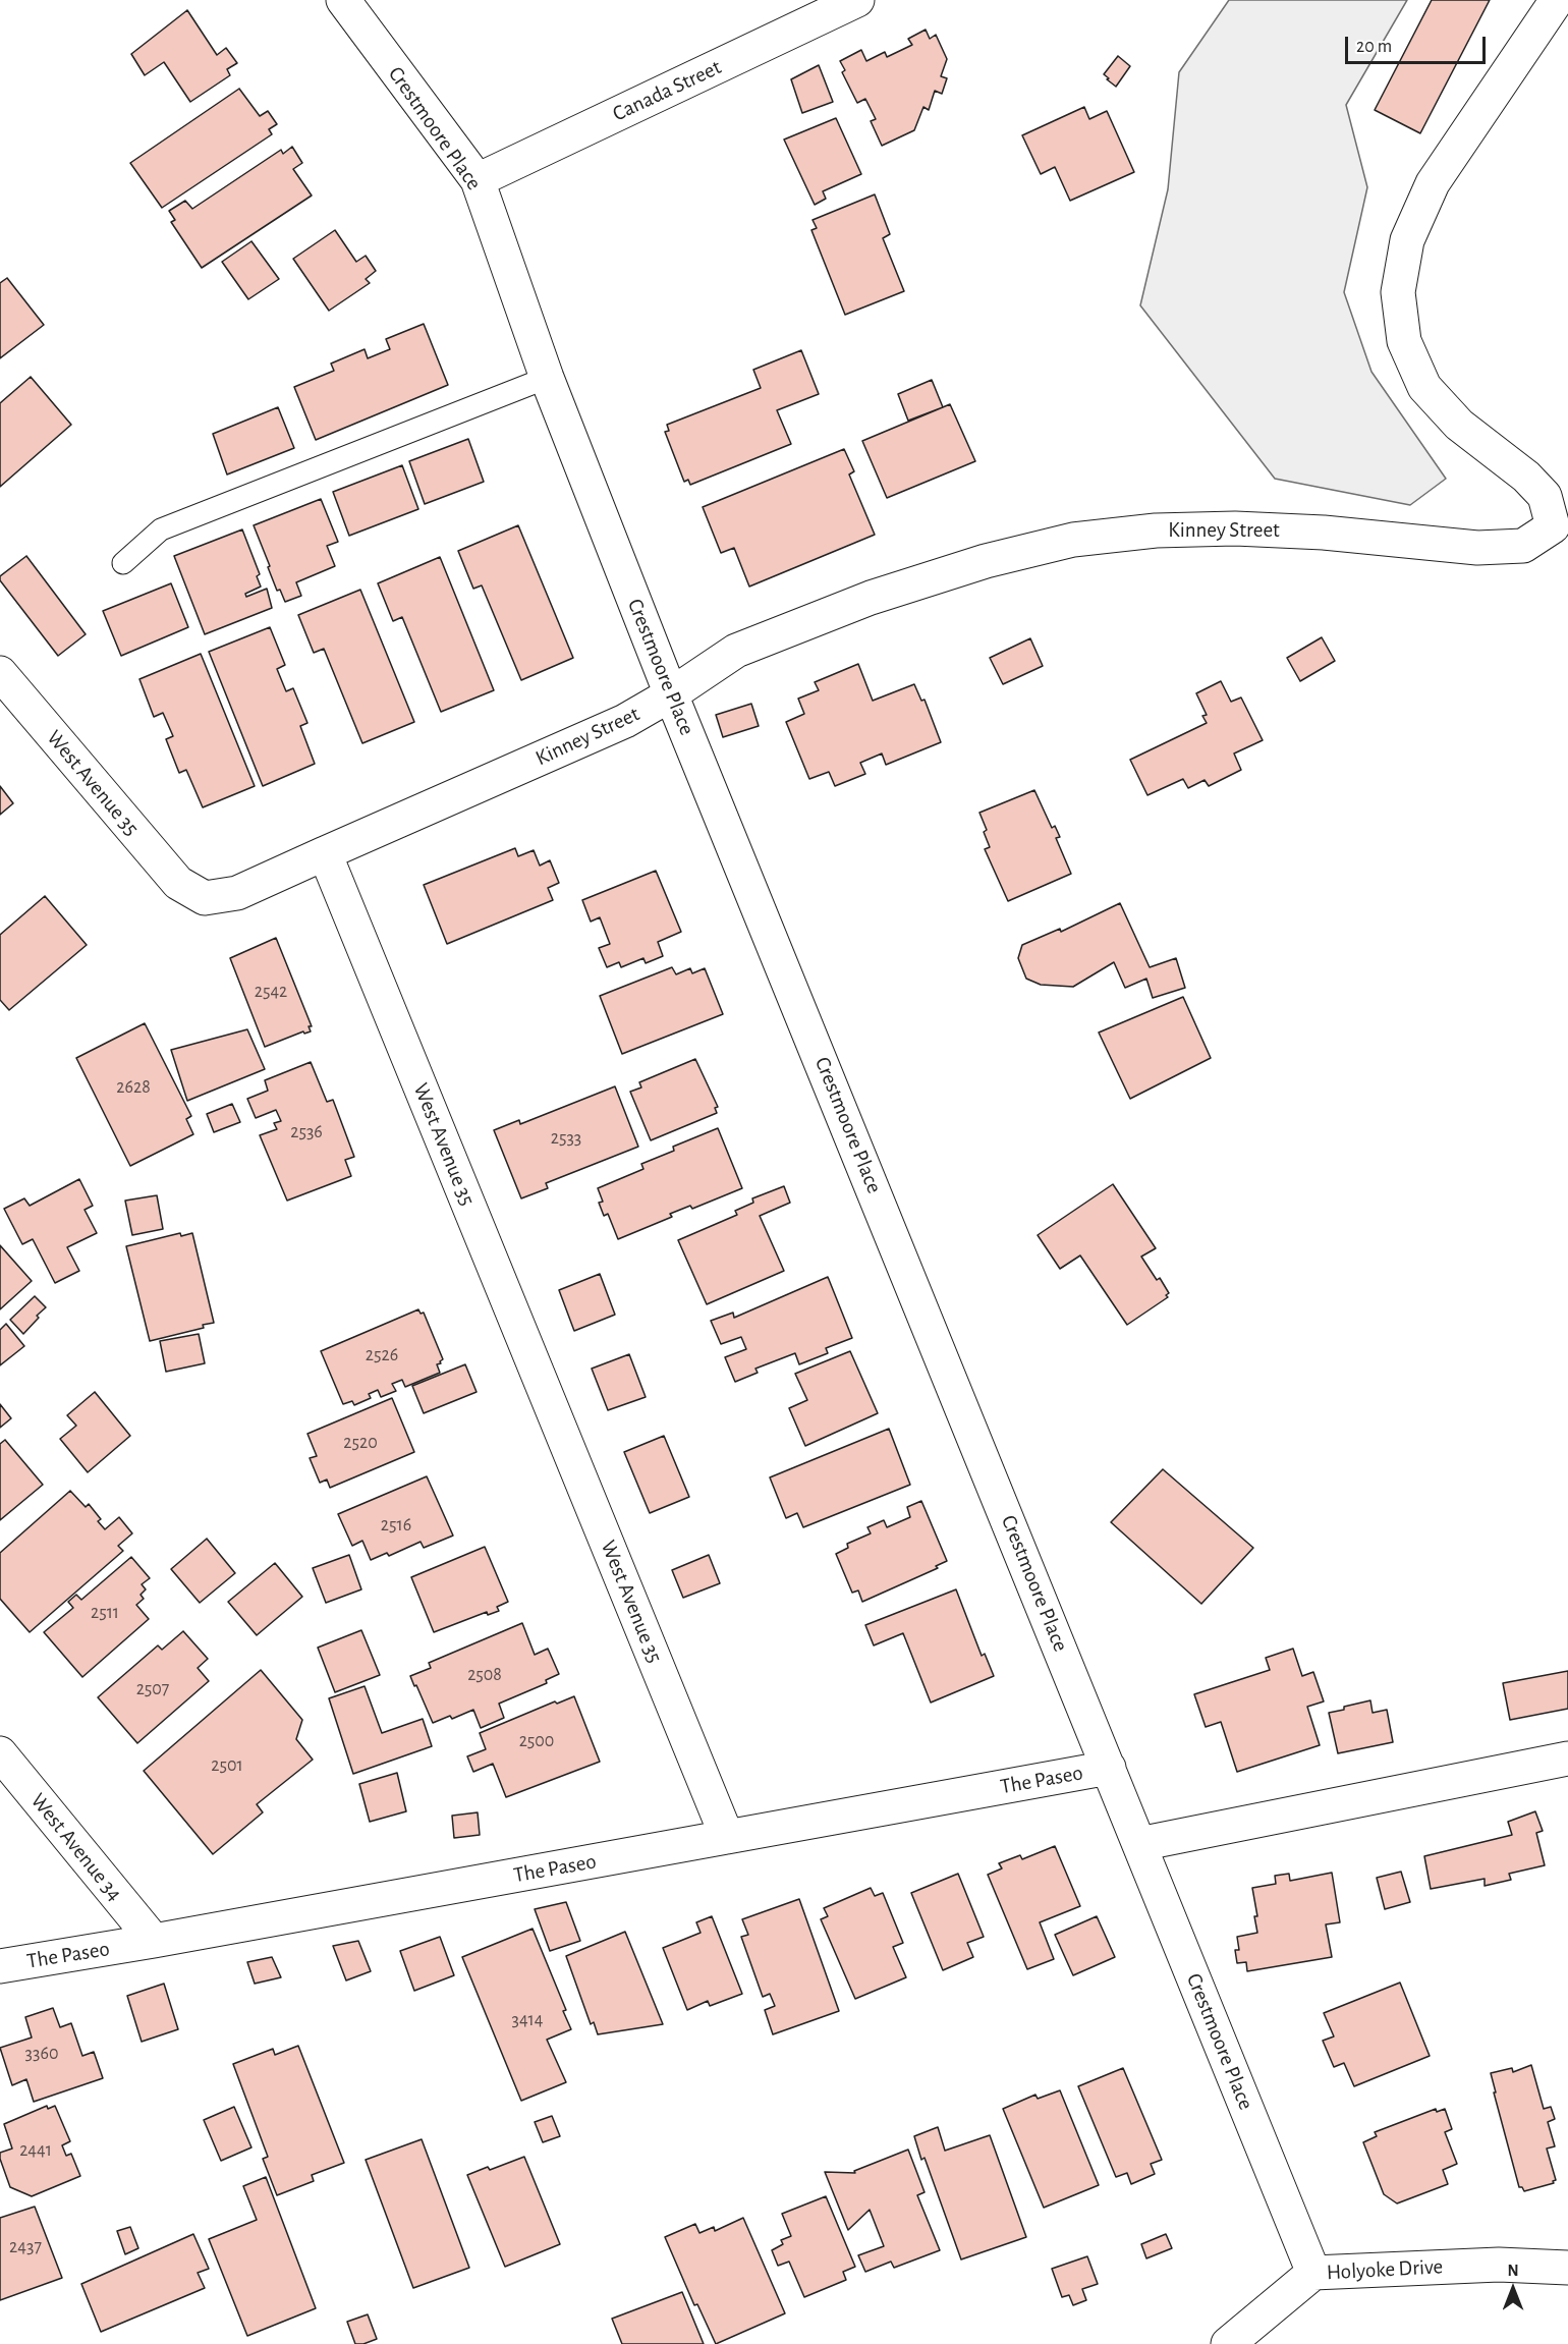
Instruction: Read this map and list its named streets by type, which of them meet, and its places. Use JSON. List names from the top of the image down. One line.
{"streets":{"street":["Canada Street","Crestmoore Place","Kinney Street","West Avenue 35","The Paseo","West Avenue 34","Holyoke Drive"]},"crossings":[["Canada Street","Crestmoore Place"],["Crestmoore Place","Kinney Street"],["Crestmoore Place","The Paseo"],["Crestmoore Place","Holyoke Drive"],["Kinney Street","West Avenue 35"],["West Avenue 35","The Paseo"],["The Paseo","West Avenue 34"]],"house_numbers":["2542","2628","2536","2533","2526","2520","2516","2511","2508","2507","2500","2501","3414","3360","2441","2437"],"scale_bar":"20 m","north":"top"}
